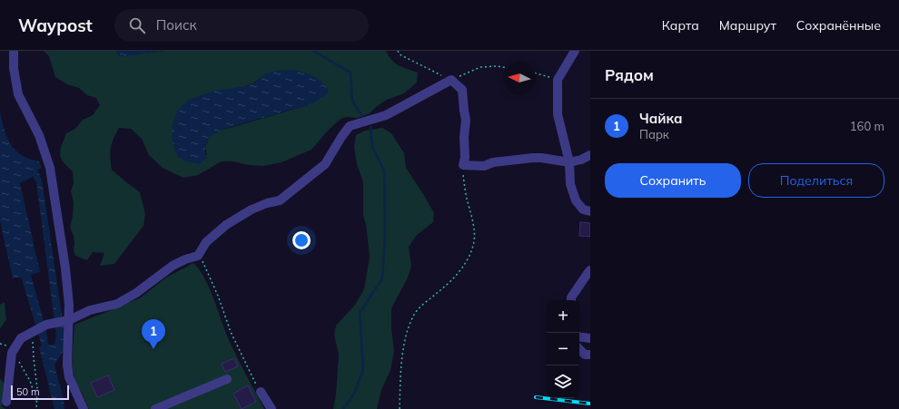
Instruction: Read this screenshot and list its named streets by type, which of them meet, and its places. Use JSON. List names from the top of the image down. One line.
{"scale_bar":"50 m","north":"left","page":{"header":"Waypost","search":"Поиск","nav":["Карта","Маршрут","Сохранённые"],"heading":"Рядом","list":[{"mark":"1","name":"Чайка","note":"Парк","value":"160 m"}],"buttons":["Сохранить","Поделиться"],"map_buttons":["+","−"],"pins":"1","scale":"50 m"}}
